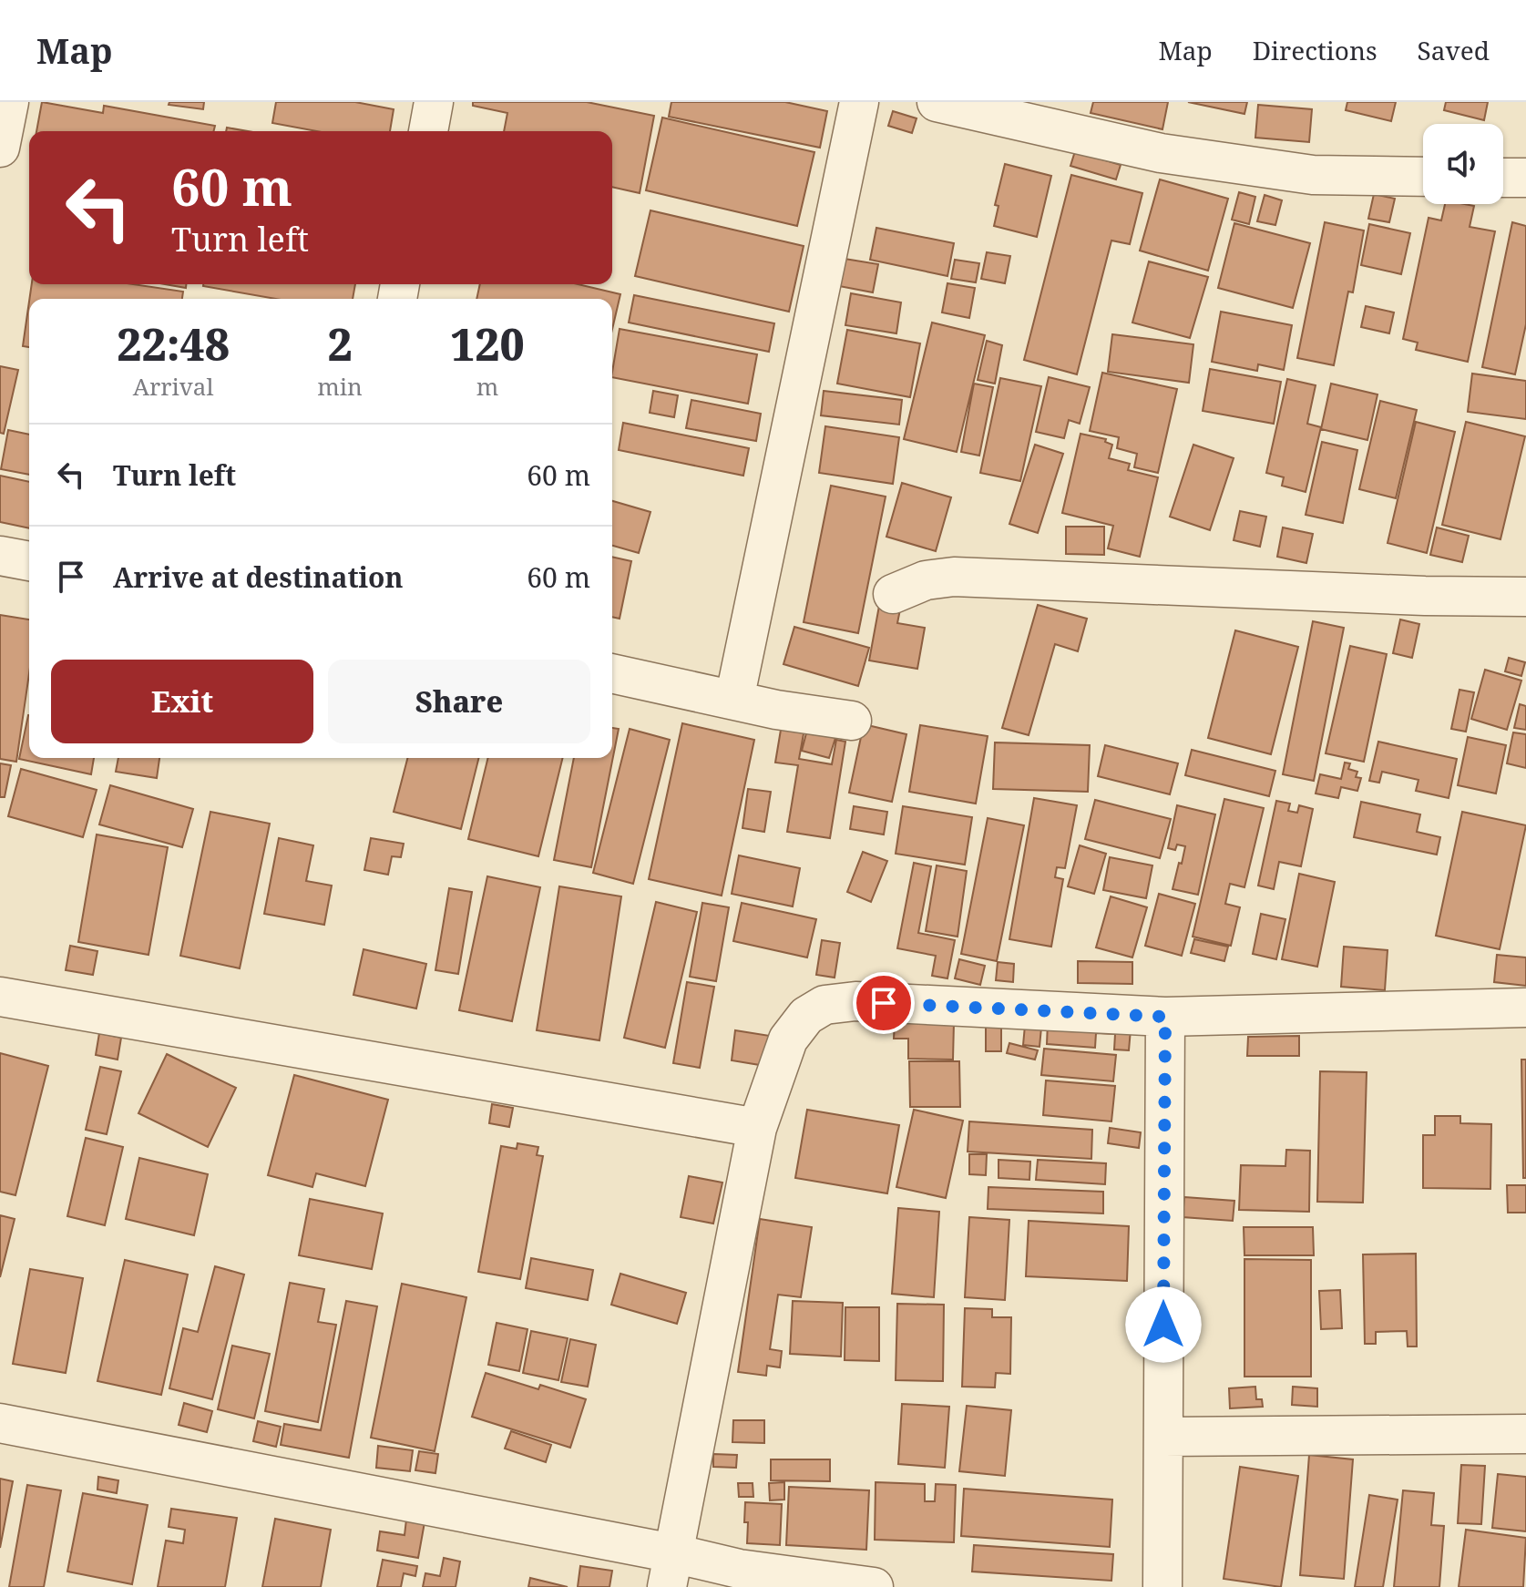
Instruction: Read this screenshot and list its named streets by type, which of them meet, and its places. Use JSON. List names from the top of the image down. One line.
{"page":{"header":"Map","nav":["Map","Directions","Saved"],"turn":["60 m","Turn left"],"eta":["22:48","Arrival","2","min","120","m"],"list":[{"name":"Turn left","value":"60 m"},{"name":"Arrive at destination","value":"60 m"}],"buttons":["Exit","Share"]}}
